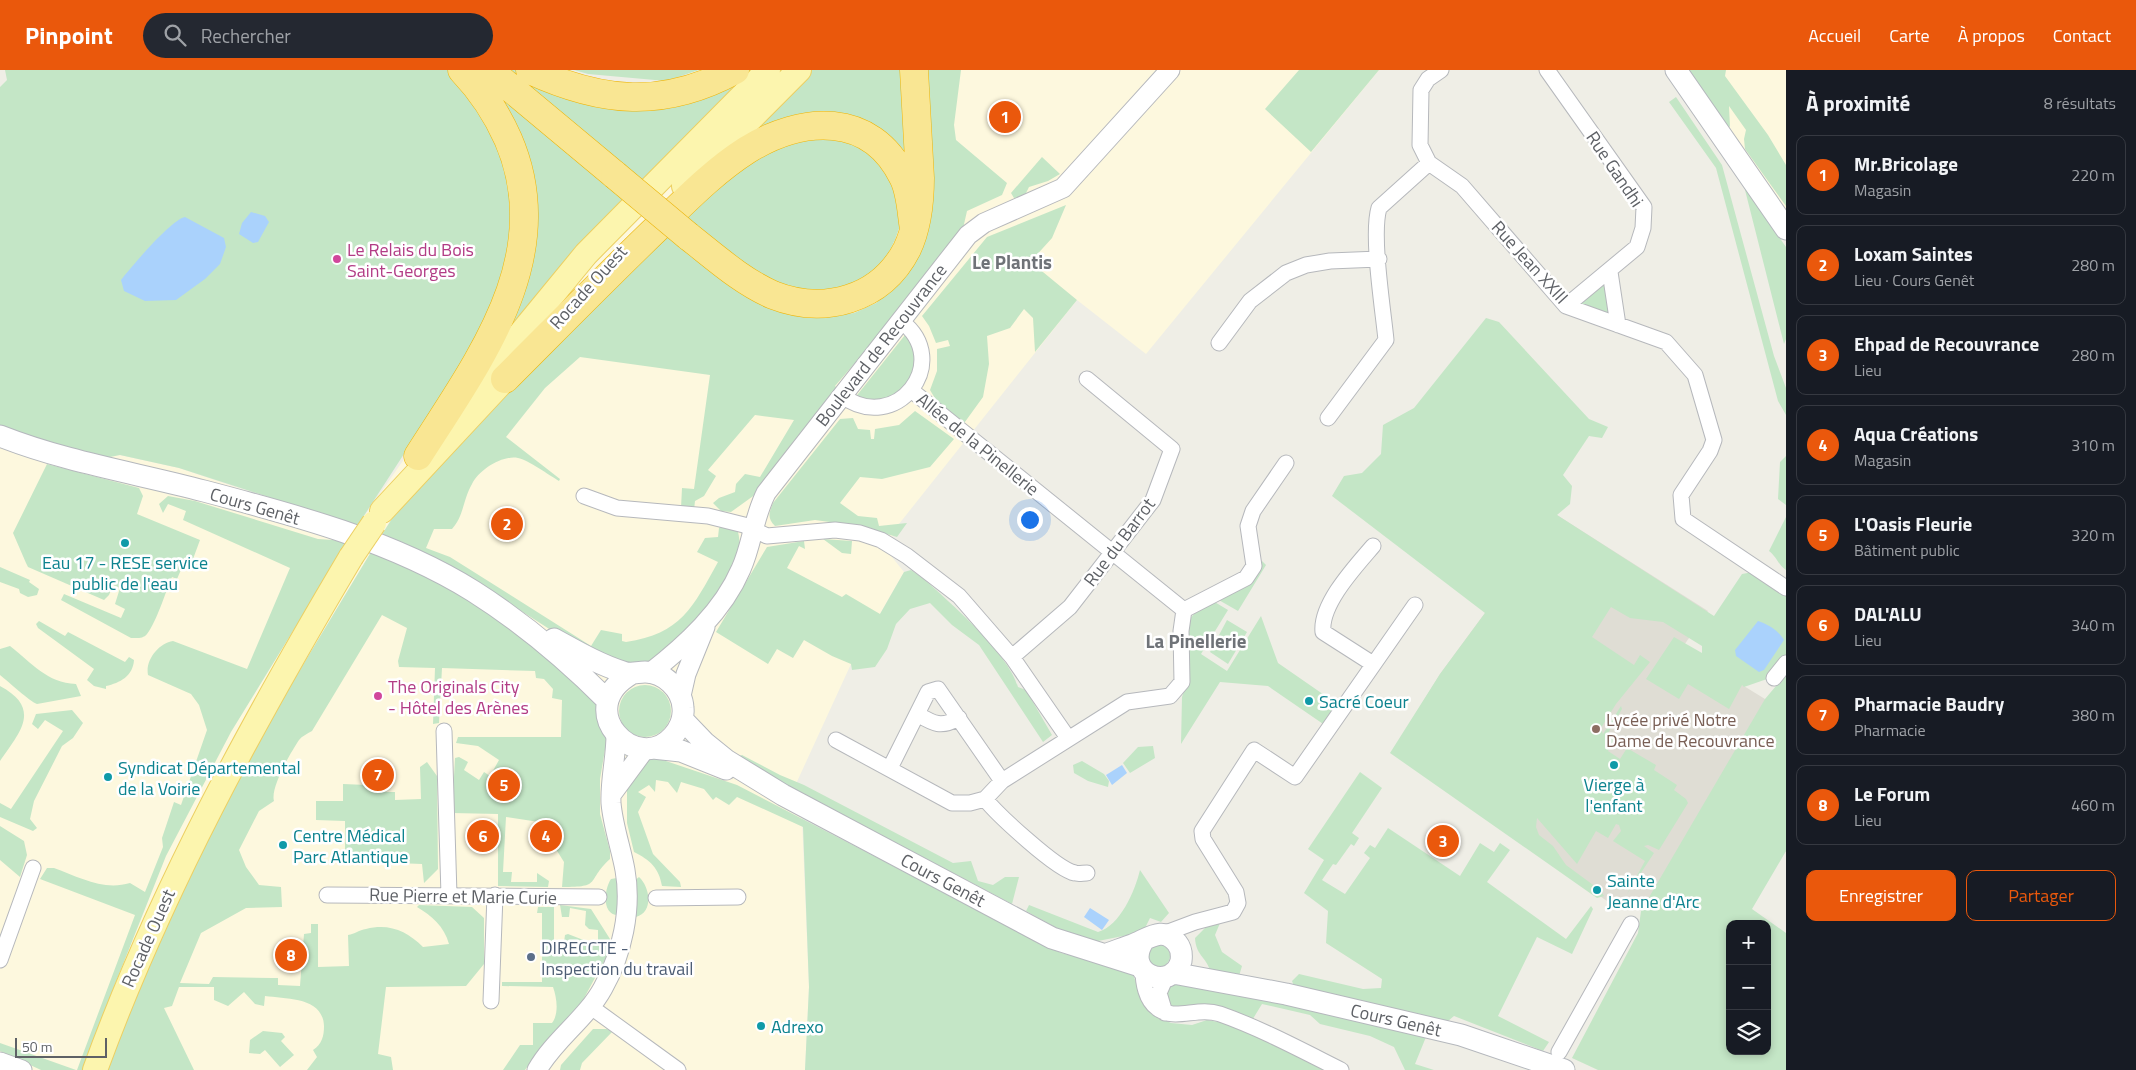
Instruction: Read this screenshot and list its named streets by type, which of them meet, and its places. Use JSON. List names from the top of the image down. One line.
{"streets":{"main road":["Rocade Ouest","Cours Genêt"],"street":["Rue Gandhi","Rue Jean XXIII","Boulevard de Recouvrance","Allée de la Pinellerie","Rue du Barrot","Rue Pierre et Marie Curie"]},"crossings":[["Rue Gandhi","Rue Jean XXIII"],["Boulevard de Recouvrance","Cours Genêt"],["Allée de la Pinellerie","Rue du Barrot"]],"districts":["Le Plantis","La Pinellerie"],"places":["Le Relais du Bois Saint-Georges","Eau 17 - RESE service public de l'eau","The Originals City - Hôtel des Arènes","Sacré Coeur","Lycée privé Notre Dame de Recouvrance","Vierge à l'enfant","Syndicat Départemental de la Voirie","Centre Médical Parc Atlantique","Sainte Jeanne d'Arc","DIRECCTE - Inspection du travail","Adrexo"],"scale_bar":"50 m","page":{"header":"Pinpoint","search":"Rechercher","nav":["Accueil","Carte","À propos","Contact"],"heading":["À proximité","8 résultats"],"pins":["1","2","7","5","4","6","3","8"],"list":[{"mark":"1","name":"Mr.Bricolage","note":"Magasin","value":"220 m"},{"mark":"2","name":"Loxam Saintes","note":"Lieu · Cours Genêt","value":"280 m"},{"mark":"3","name":"Ehpad de Recouvrance","note":"Lieu","value":"280 m"},{"mark":"4","name":"Aqua Créations","note":"Magasin","value":"310 m"},{"mark":"5","name":"L'Oasis Fleurie","note":"Bâtiment public","value":"320 m"},{"mark":"6","name":"DAL'ALU","note":"Lieu","value":"340 m"},{"mark":"7","name":"Pharmacie Baudry","note":"Pharmacie","value":"380 m"},{"mark":"8","name":"Le Forum","note":"Lieu","value":"460 m"}],"buttons":["Enregistrer","Partager"],"map_buttons":["+","−"],"scale":"50 m"}}
